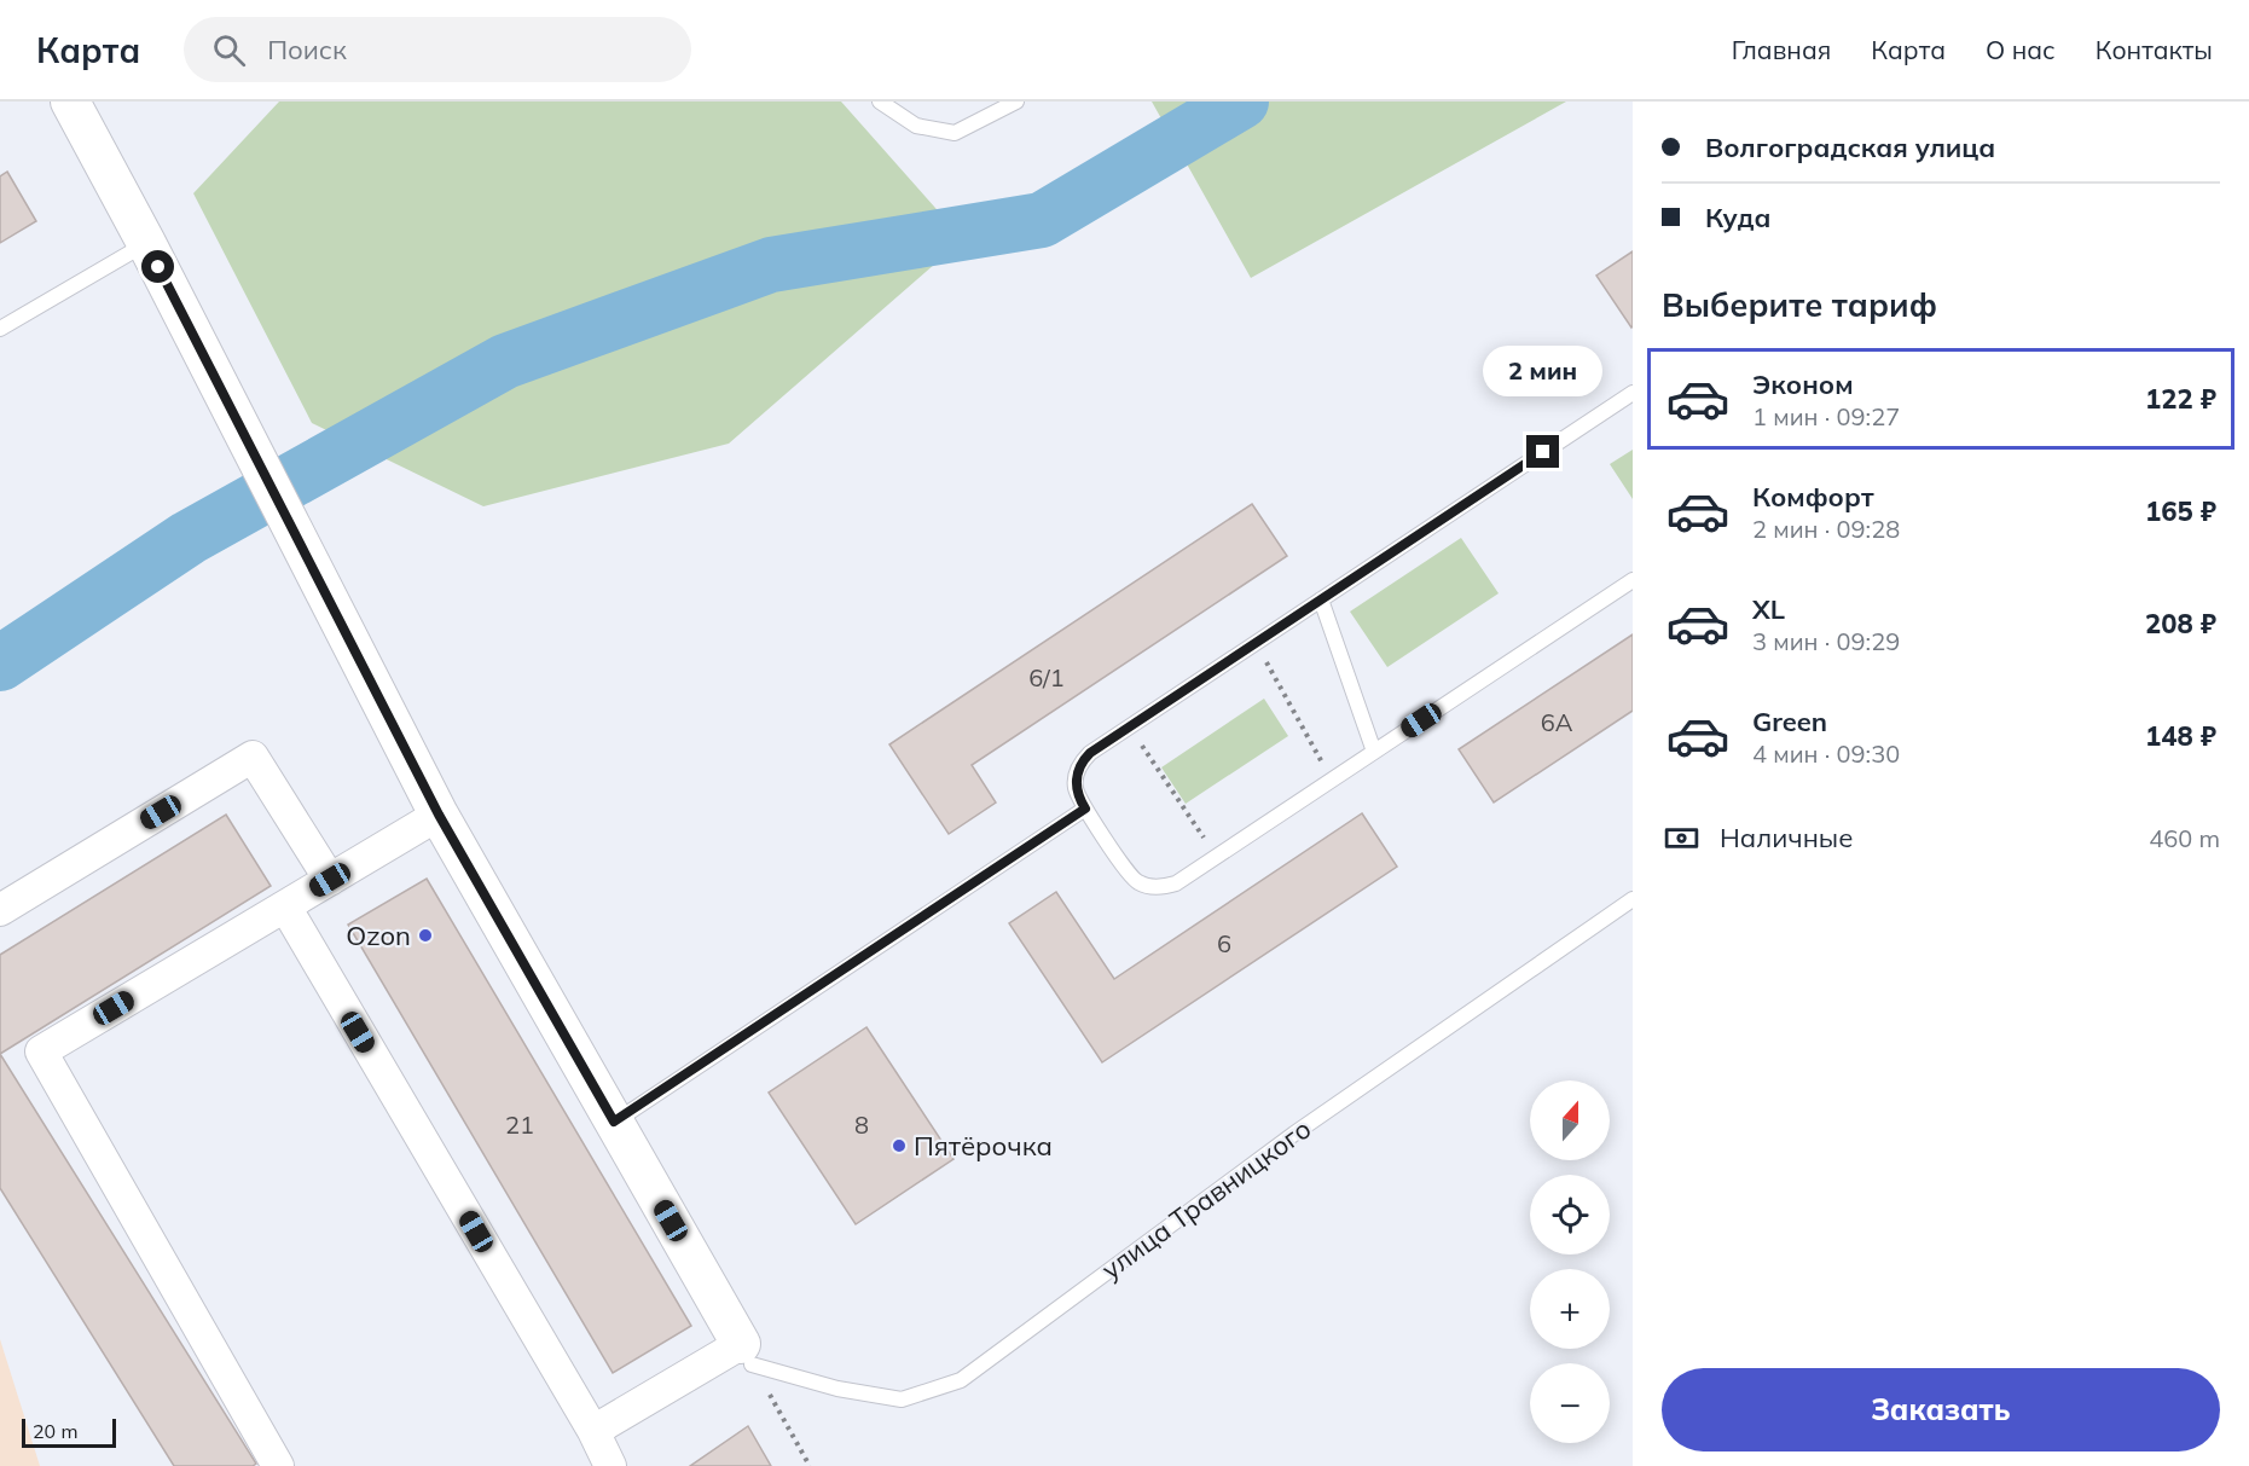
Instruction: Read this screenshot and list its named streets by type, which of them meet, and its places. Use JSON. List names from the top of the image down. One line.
{"streets":{"lane":["улица Травницкого"]},"places":["Ozon","Пятёрочка"],"house_numbers":["6/1","6А","6","21","8"],"scale_bar":"20 m","north":"top","page":{"header":"Карта","search":"Поиск","nav":["Главная","Карта","О нас","Контакты"],"banner":["Волгоградская улица","Куда"],"heading":"Выберите тариф","bubble":"2 мин","list":[{"name":"Эконом","note":"1 мин · 09:27","value":"122 ₽"},{"name":"Комфорт","note":"2 мин · 09:28","value":"165 ₽"},{"name":"XL","note":"3 мин · 09:29","value":"208 ₽"},{"name":"Green","note":"4 мин · 09:30","value":"148 ₽"}],"pay":["Наличные","460 m"],"map_buttons":["+","−"],"buttons":"Заказать","scale":"20 m"}}
